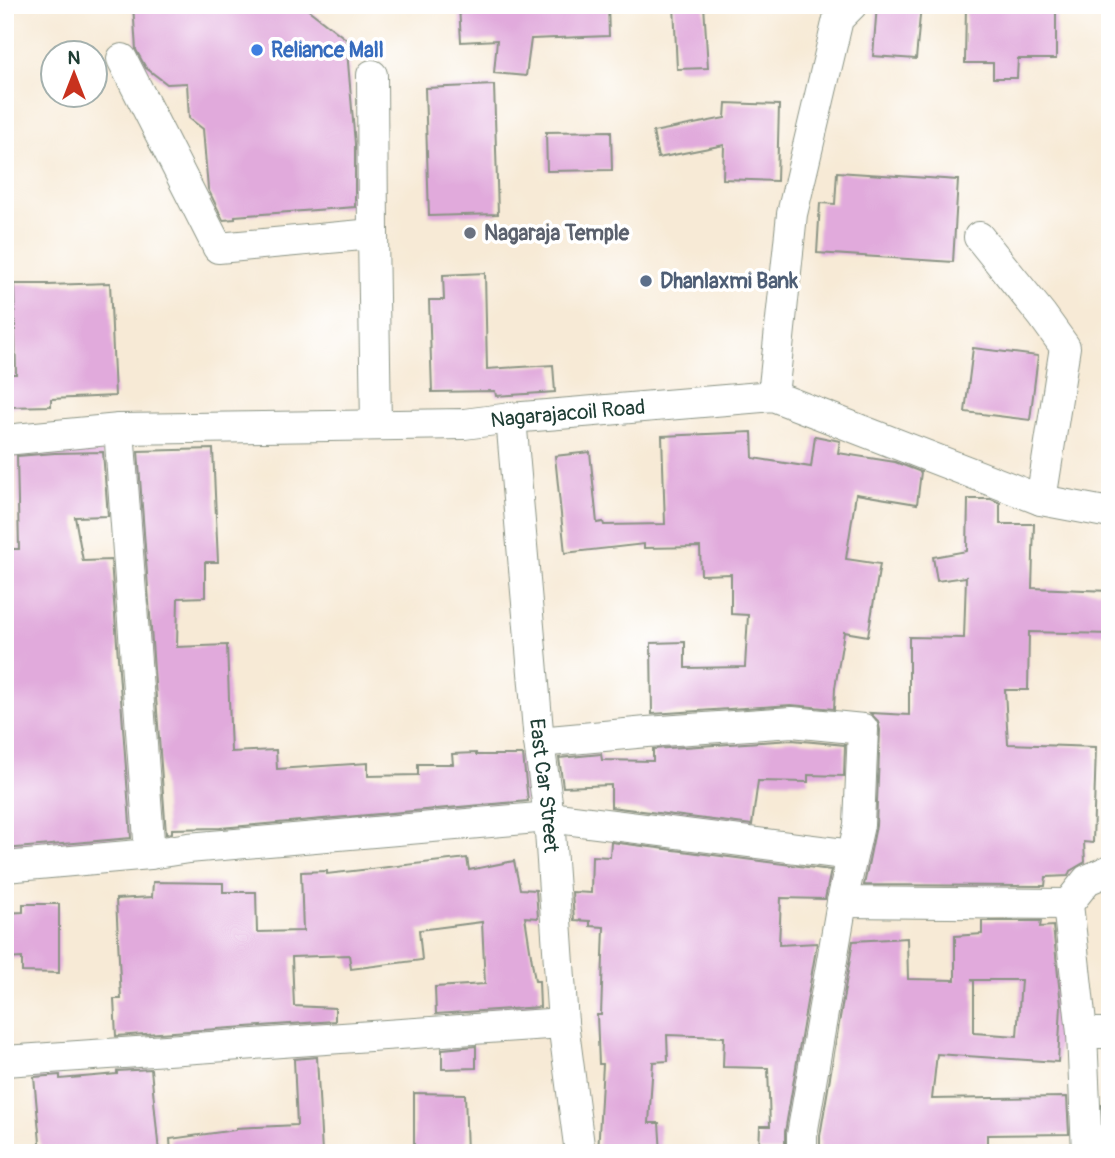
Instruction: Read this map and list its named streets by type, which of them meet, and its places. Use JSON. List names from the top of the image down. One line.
{"streets":{"street":["Nagarajacoil Road","East Car Street"]},"crossings":[["Nagarajacoil Road","East Car Street"]],"places":["Reliance Mall","Nagaraja Temple","Dhanlaxmi Bank"],"north":"top"}
